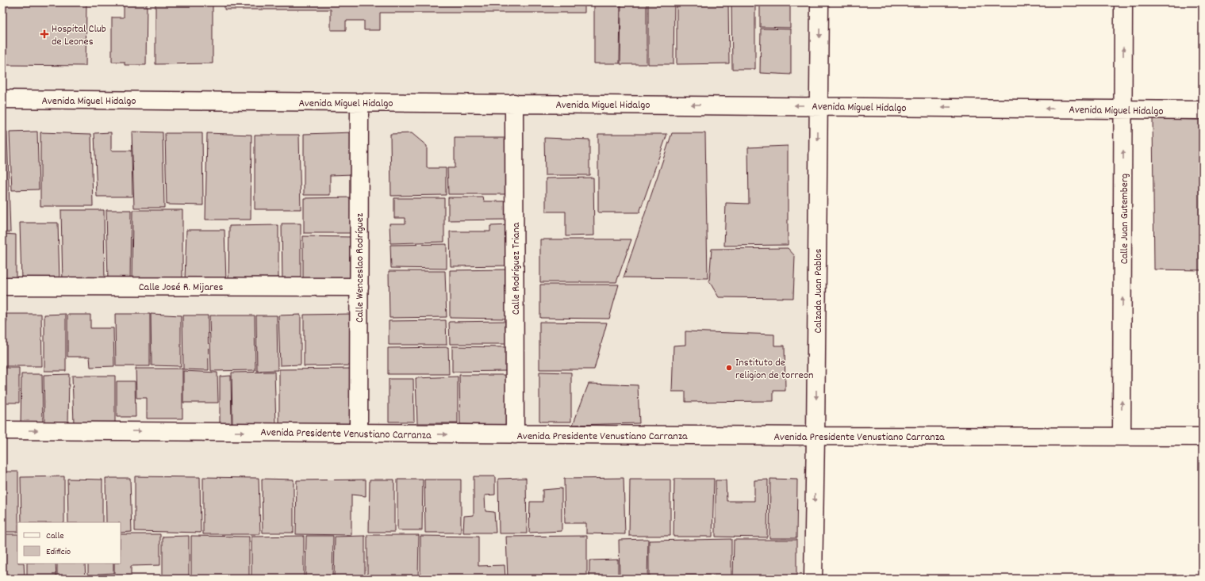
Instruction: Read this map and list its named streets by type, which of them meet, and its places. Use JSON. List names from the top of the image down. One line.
{"streets":{"street":["Avenida Miguel Hidalgo","Calle Juan Gutemberg","Calle Wenceslao Rodríguez","Calle Rodríguez Triana","Calle José R. Mijares","Calzada Juan Pablos","Avenida Presidente Venustiano Carranza"]},"crossings":[["Avenida Miguel Hidalgo","Calle Juan Gutemberg"],["Avenida Miguel Hidalgo","Calle Wenceslao Rodríguez"],["Avenida Miguel Hidalgo","Calle Rodríguez Triana"],["Avenida Miguel Hidalgo","Calzada Juan Pablos"],["Calle Juan Gutemberg","Avenida Presidente Venustiano Carranza"],["Calle Wenceslao Rodríguez","Calle José R. Mijares"],["Calle Wenceslao Rodríguez","Avenida Presidente Venustiano Carranza"],["Calle Rodríguez Triana","Avenida Presidente Venustiano Carranza"],["Calzada Juan Pablos","Avenida Presidente Venustiano Carranza"]],"one_way":["Avenida Miguel Hidalgo","Calle Juan Gutemberg","Calzada Juan Pablos","Avenida Presidente Venustiano Carranza"],"places":{"health":["Hospital Club de Leones"],"other":["Instituto de religion de torreon"]},"legend":["Calle","Edificio"]}
